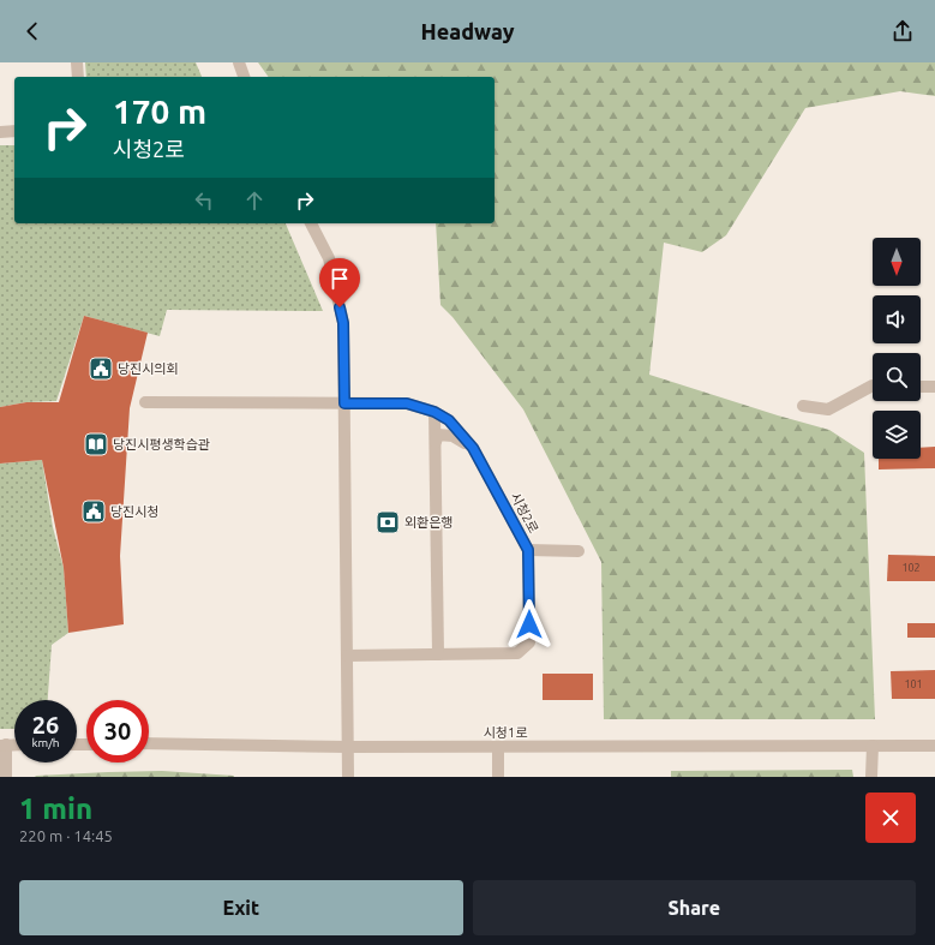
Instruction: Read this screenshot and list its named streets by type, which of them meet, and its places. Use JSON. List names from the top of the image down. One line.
{"streets":{"street":["시청2로","시청1로"]},"places":{"public building":["당진시의회","당진시청"],"library":["당진시평생학습관"],"bank":["외환은행"]},"house_numbers":["102","101"],"north":"bottom","page":{"header":"Headway","turn":["170 m","시청2로"],"speed":"26 km/h","limit":"30","heading":["1 min","220 m · 14:45"],"buttons":["Exit","Share"]}}
